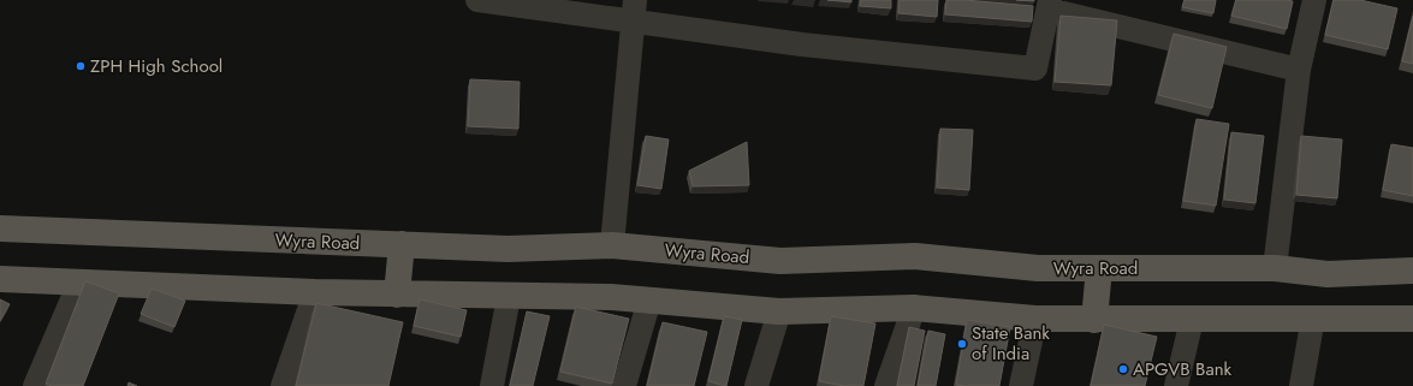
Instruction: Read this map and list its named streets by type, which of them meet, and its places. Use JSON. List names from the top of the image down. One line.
{"streets":{"main road":["Wyra Road"]},"places":["ZPH High School","State Bank of India","APGVB Bank"]}
